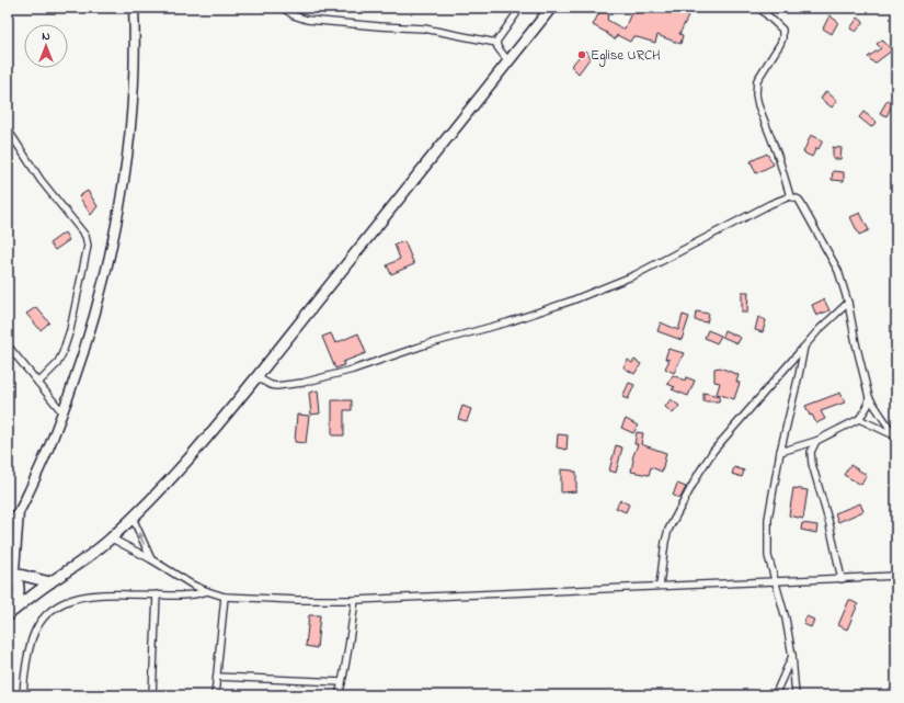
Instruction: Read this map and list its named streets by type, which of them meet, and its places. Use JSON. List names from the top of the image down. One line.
{"places":["Eglise URCH"],"north":"top"}
